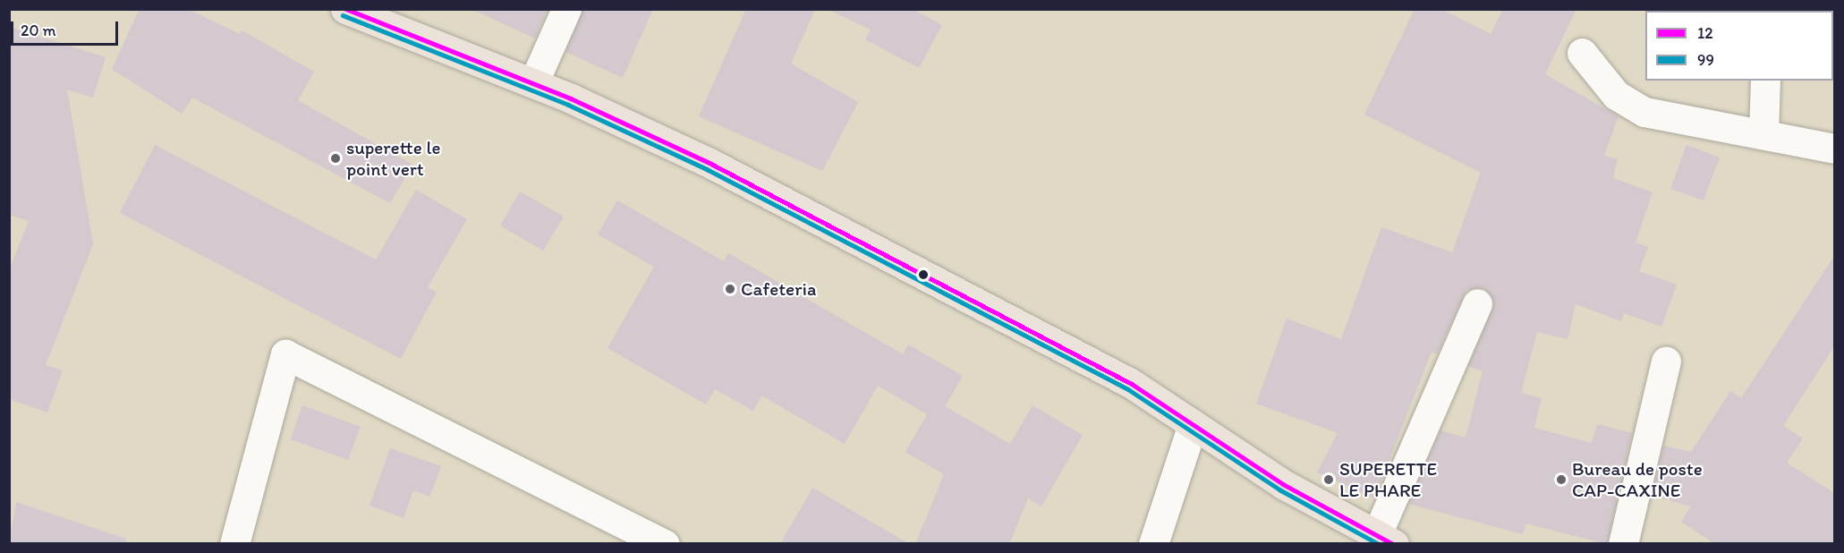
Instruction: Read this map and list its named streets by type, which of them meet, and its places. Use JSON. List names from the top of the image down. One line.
{"places":["superette le point vert","Cafeteria","SUPERETTE LE PHARE","Bureau de poste CAP-CAXINE"],"lines":["transit line 12","transit line 99"],"legend":["12","99"],"scale_bar":"20 m"}
